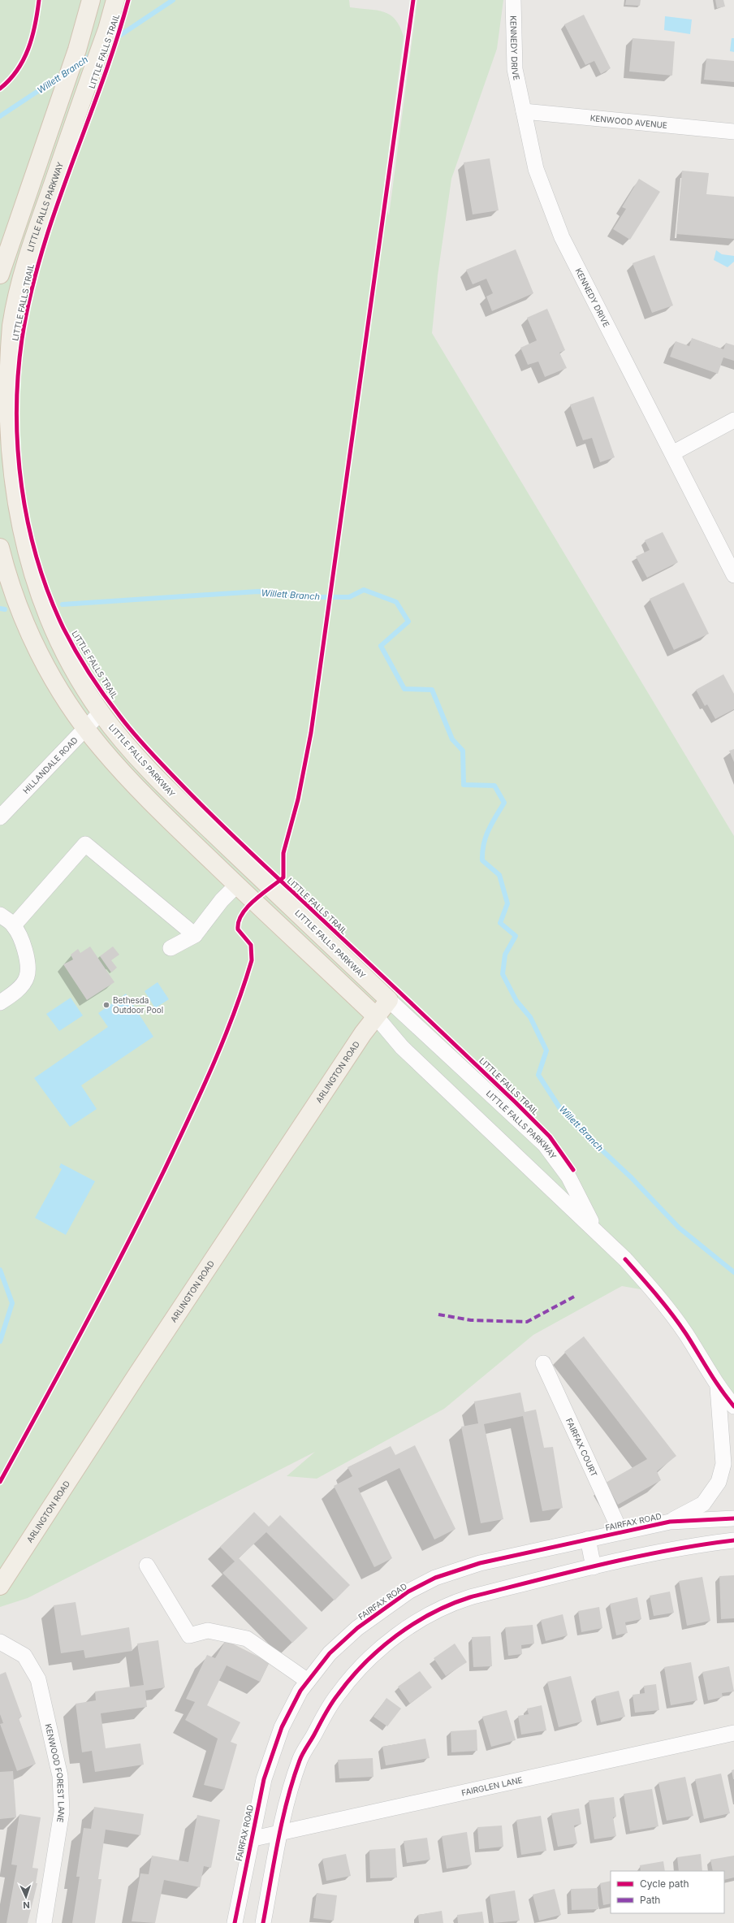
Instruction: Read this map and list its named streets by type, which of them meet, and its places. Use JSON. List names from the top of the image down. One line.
{"streets":{"main road":["LITTLE FALLS PARKWAY","ARLINGTON ROAD"],"street":["KENNEDY DRIVE","KENWOOD AVENUE","HILLANDALE ROAD","FAIRFAX COURT","FAIRFAX ROAD","KENWOOD FOREST LANE","FAIRGLEN LANE"],"cycle path":["LITTLE FALLS TRAIL"]},"crossings":[["KENNEDY DRIVE","KENWOOD AVENUE"],["LITTLE FALLS PARKWAY","HILLANDALE ROAD"],["LITTLE FALLS PARKWAY","ARLINGTON ROAD"],["FAIRFAX COURT","FAIRFAX ROAD"],["FAIRFAX ROAD","FAIRGLEN LANE"]],"water":["Willett Branch"],"places":["Bethesda Outdoor Pool"],"legend":["Cycle path","Path"],"north":"bottom"}
